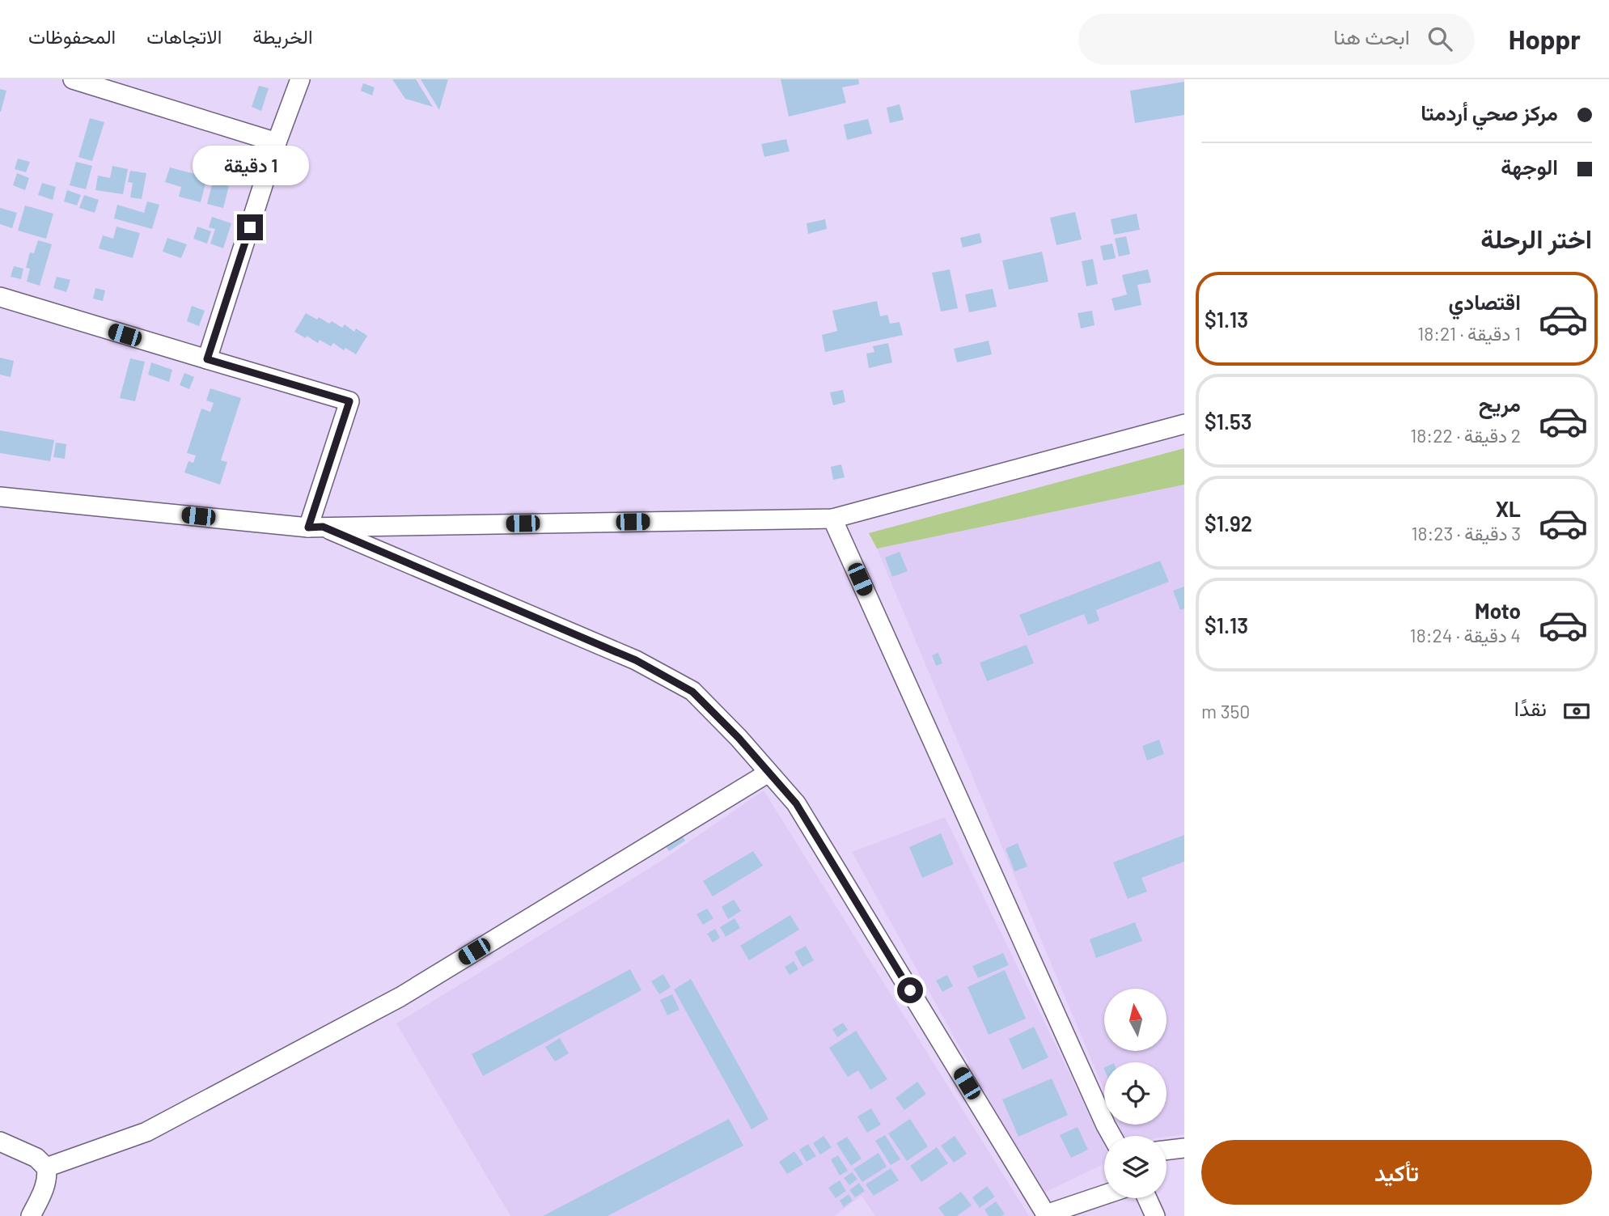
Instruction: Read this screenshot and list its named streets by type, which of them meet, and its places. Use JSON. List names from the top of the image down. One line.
{"north":"top","page":{"header":"Hoppr","search":"ابحث هنا","nav":["الخريطة","الاتجاهات","المحفوظات"],"banner":["مركز صحي أردمتا","الوجهة"],"bubble":"1 دقيقة","heading":"اختر الرحلة","list":[{"name":"اقتصادي","note":"1 دقيقة · 18:21","value":"$1.13"},{"name":"مريح","note":"2 دقيقة · 18:22","value":"$1.53"},{"name":"XL","note":"3 دقيقة · 18:23","value":"$1.92"},{"name":"Moto","note":"4 دقيقة · 18:24","value":"$1.13"}],"pay":["نقدًا","350 m"],"buttons":"تأكيد"}}
